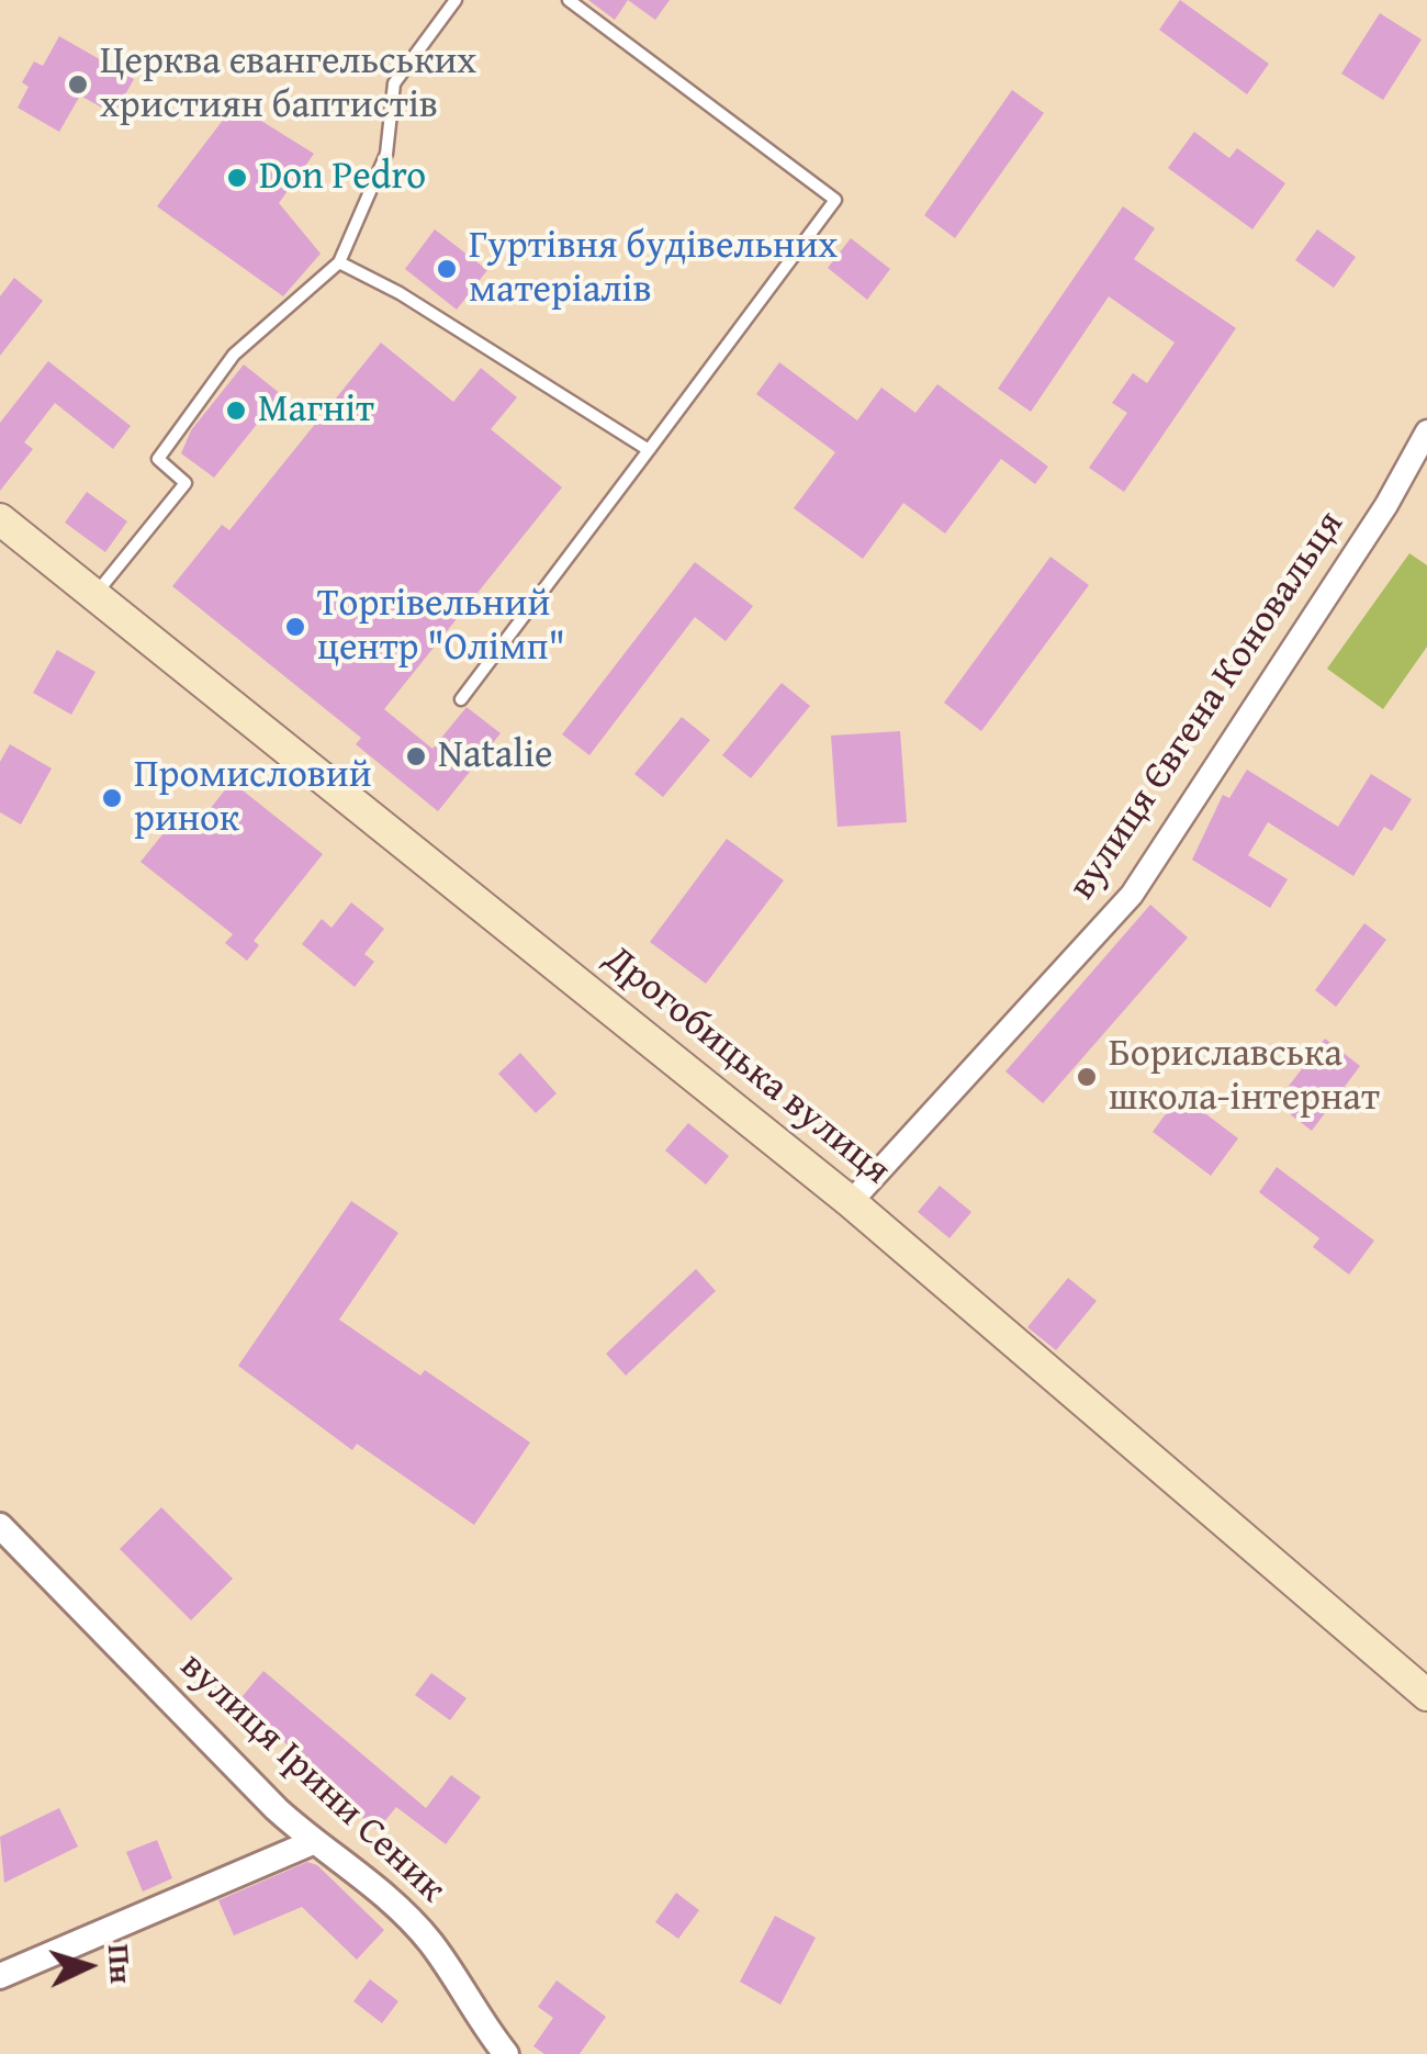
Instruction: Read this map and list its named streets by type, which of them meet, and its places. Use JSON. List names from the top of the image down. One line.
{"streets":{"main road":["Дрогобицька вулиця"],"street":["вулиця Євгена Коновальця","вулиця Ірини Сеник"]},"crossings":[["вулиця Євгена Коновальця","Дрогобицька вулиця"]],"places":["Церква євангельських християн баптистів","Don Pedro","Гуртівня будівельних матеріалів","Магніт","Торгівельний центр \"Олімп\"","Natalie","Промисловий ринок","Бориславська школа-інтернат"],"north":"right"}
